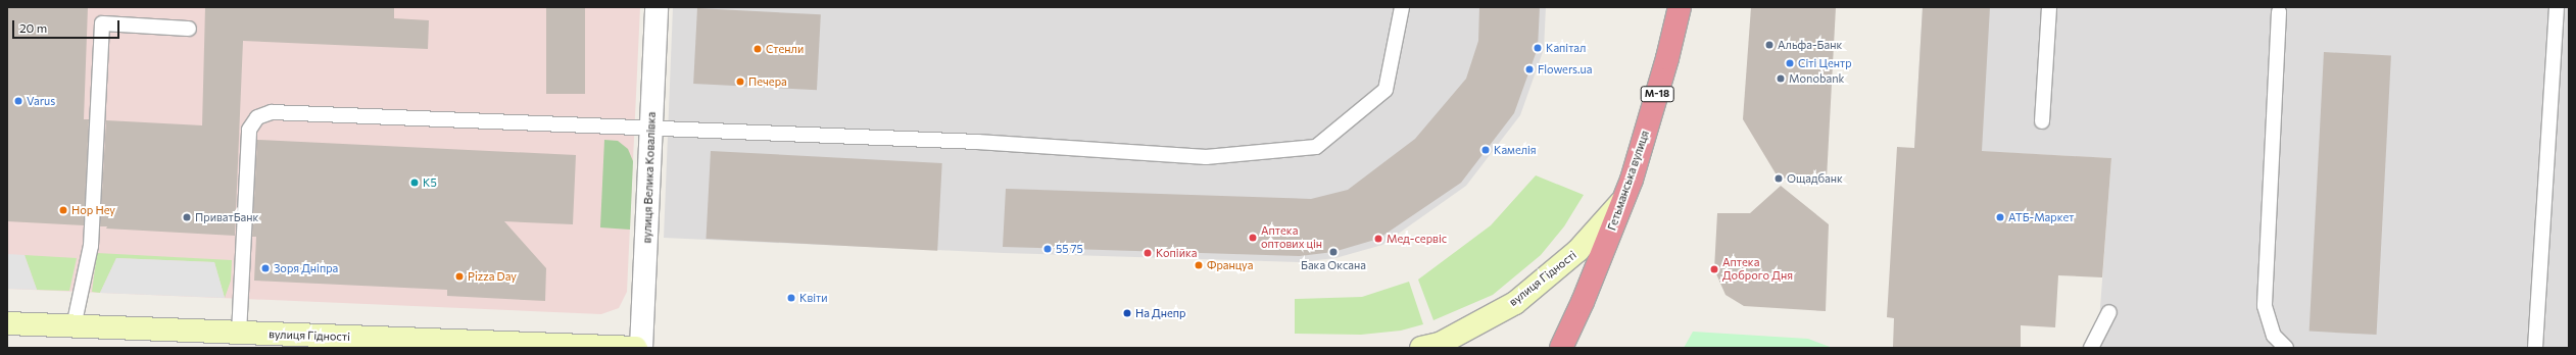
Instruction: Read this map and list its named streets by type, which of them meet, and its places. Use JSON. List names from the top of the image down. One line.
{"streets":{"highway":["М-18","Гетьманська вулиця"],"main road":["вулиця Гідності"],"street":["вулиця Велика Ковалівка"]},"crossings":[["Гетьманська вулиця","вулиця Гідності"]],"places":["Альфа-Банк","Капітал","Стенли","Сіті Центр","Flowers.ua","Monobank","Печера","Varus","Камелія","Ощадбанк","К5","Hop Hey","ПриватБанк","АТБ-Маркет","Аптека оптових цін","Мед-сервіс","55 75","Бака Оксана","Копійка","Француа","Зоря Дніпра","Аптека Доброго Дня","Pizza Day","Квіти","На Днепр"],"scale_bar":"20 m"}
